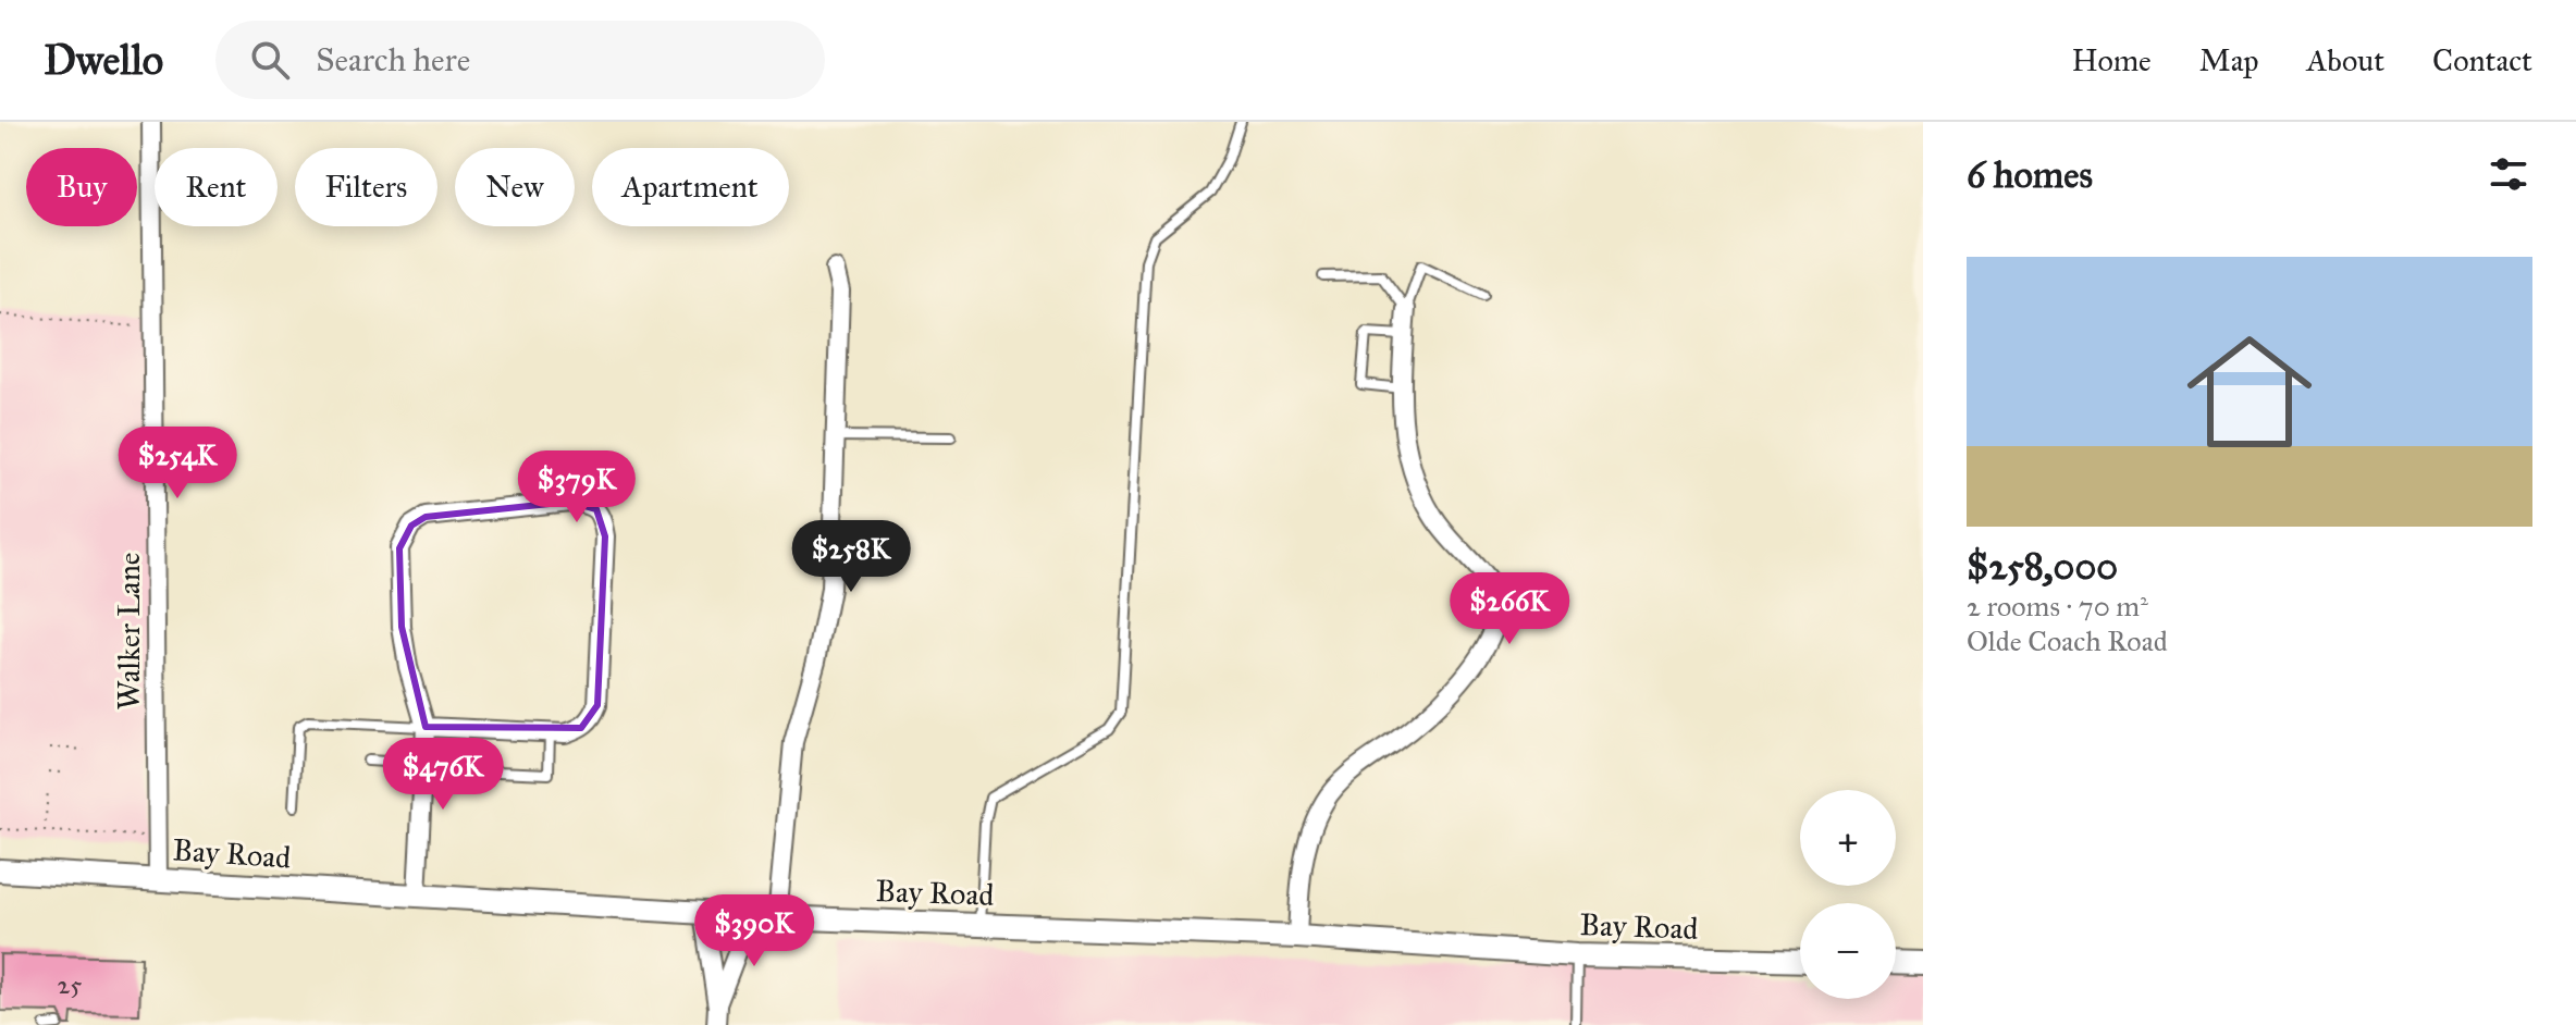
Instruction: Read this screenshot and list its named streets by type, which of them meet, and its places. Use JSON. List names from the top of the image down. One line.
{"streets":{"street":["Walker Lane","Bay Road"]},"crossings":[["Walker Lane","Bay Road"]],"house_numbers":["25"],"page":{"header":"Dwello","search":"Search here","nav":["Home","Map","About","Contact"],"heading":"6 homes","chip":["Buy","Rent","Filters","New","Apartment"],"list":[{"name":"$258,000","note":"2 rooms · 70 m² · Olde Coach Road"}],"price":["$254K","$379K","$258K","$266K","$476K","$390K"],"map_buttons":["+","−"]}}
